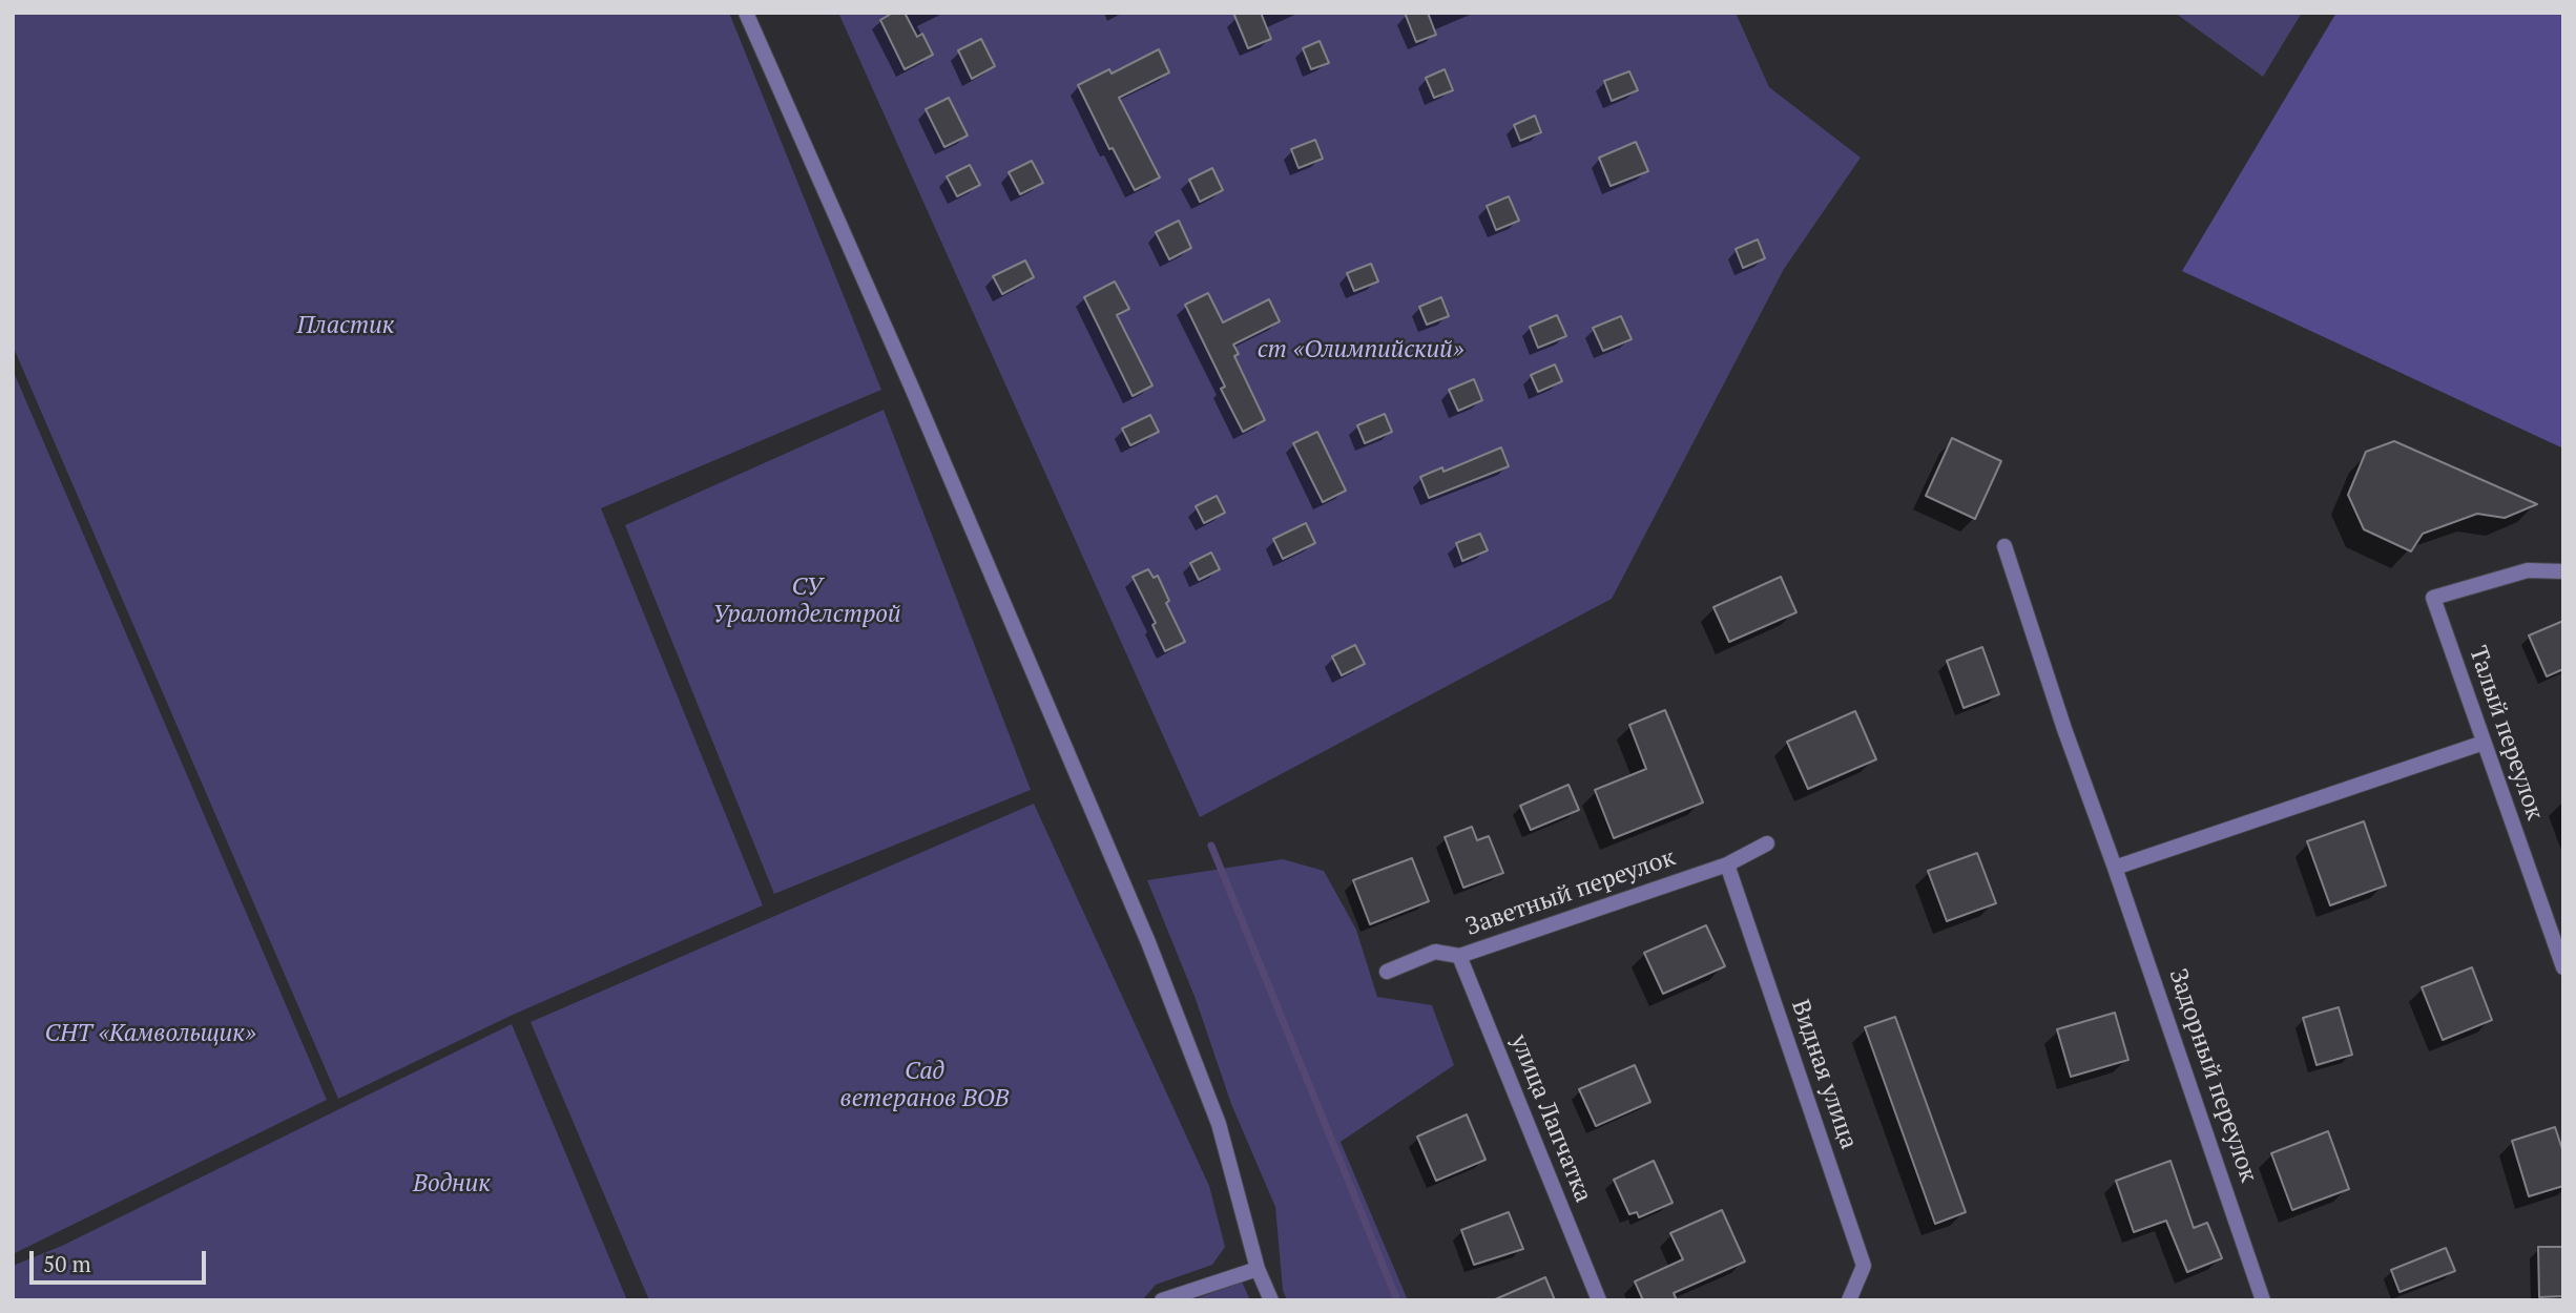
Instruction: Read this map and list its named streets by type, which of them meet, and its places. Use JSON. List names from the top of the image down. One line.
{"streets":{"street":["Талый переулок","Заветный переулок","Видная улица","Задорный переулок","улица Лапчатка"]},"crossings":[["Заветный переулок","Видная улица"],["Заветный переулок","улица Лапчатка"]],"parks":["Пластик","ст «Олимпийский»","СУ Уралотделстрой","СНТ «Камвольщик»","Сад ветеранов ВОВ","Водник"],"scale_bar":"50 m"}
